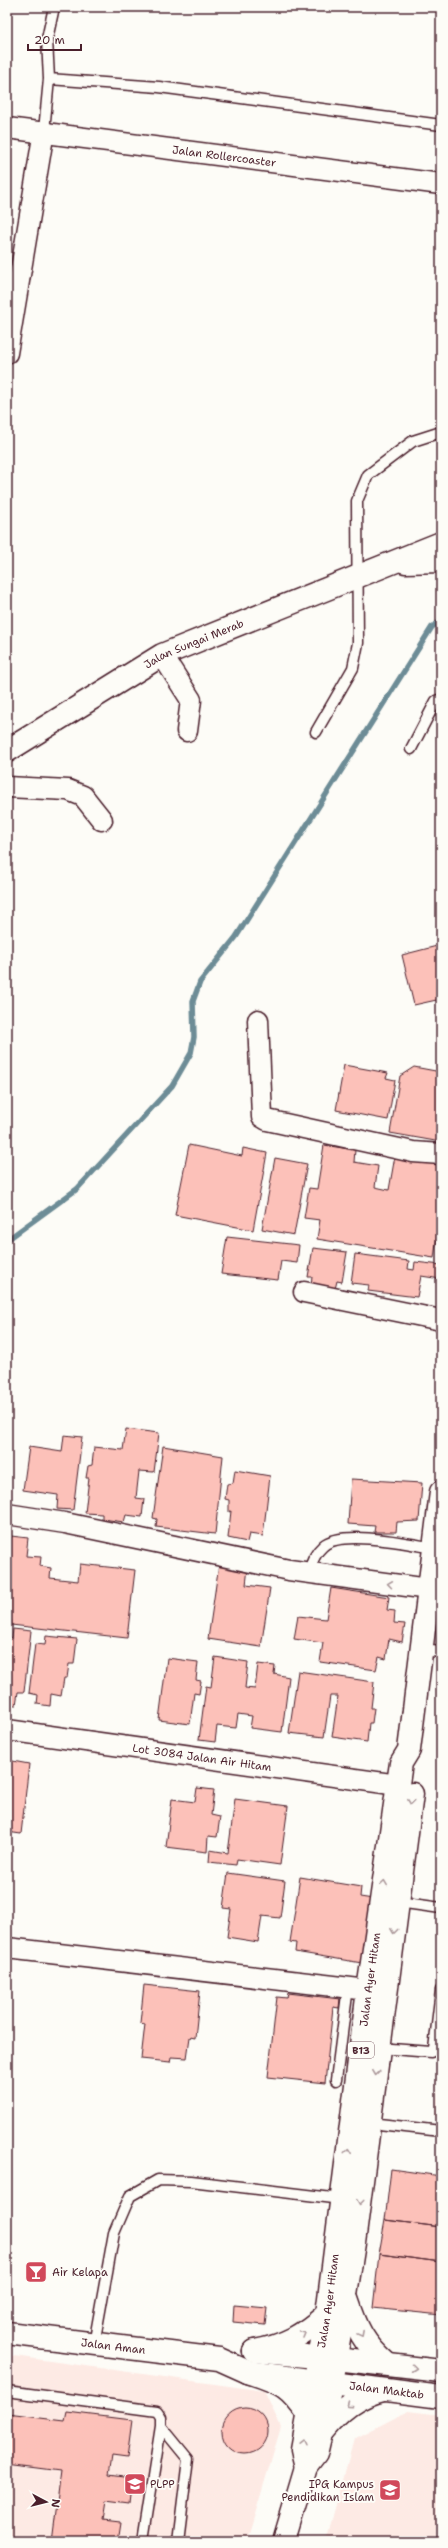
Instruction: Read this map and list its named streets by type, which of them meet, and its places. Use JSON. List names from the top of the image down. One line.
{"streets":{"main road":["Jalan Sungai Merab","Jalan Ayer Hitam","B13","Jalan Aman","Jalan Maktab"],"street":["Jalan Rollercoaster","Lot 3084 Jalan Air Hitam"]},"crossings":[["Lot 3084 Jalan Air Hitam","Jalan Ayer Hitam"],["Jalan Ayer Hitam","Jalan Aman"],["Jalan Aman","Jalan Maktab"]],"places":{"bar":["Air Kelapa"],"school or university":["PLPP","IPG Kampus Pendidikan Islam"]},"scale_bar":"20 m","north":"right"}
